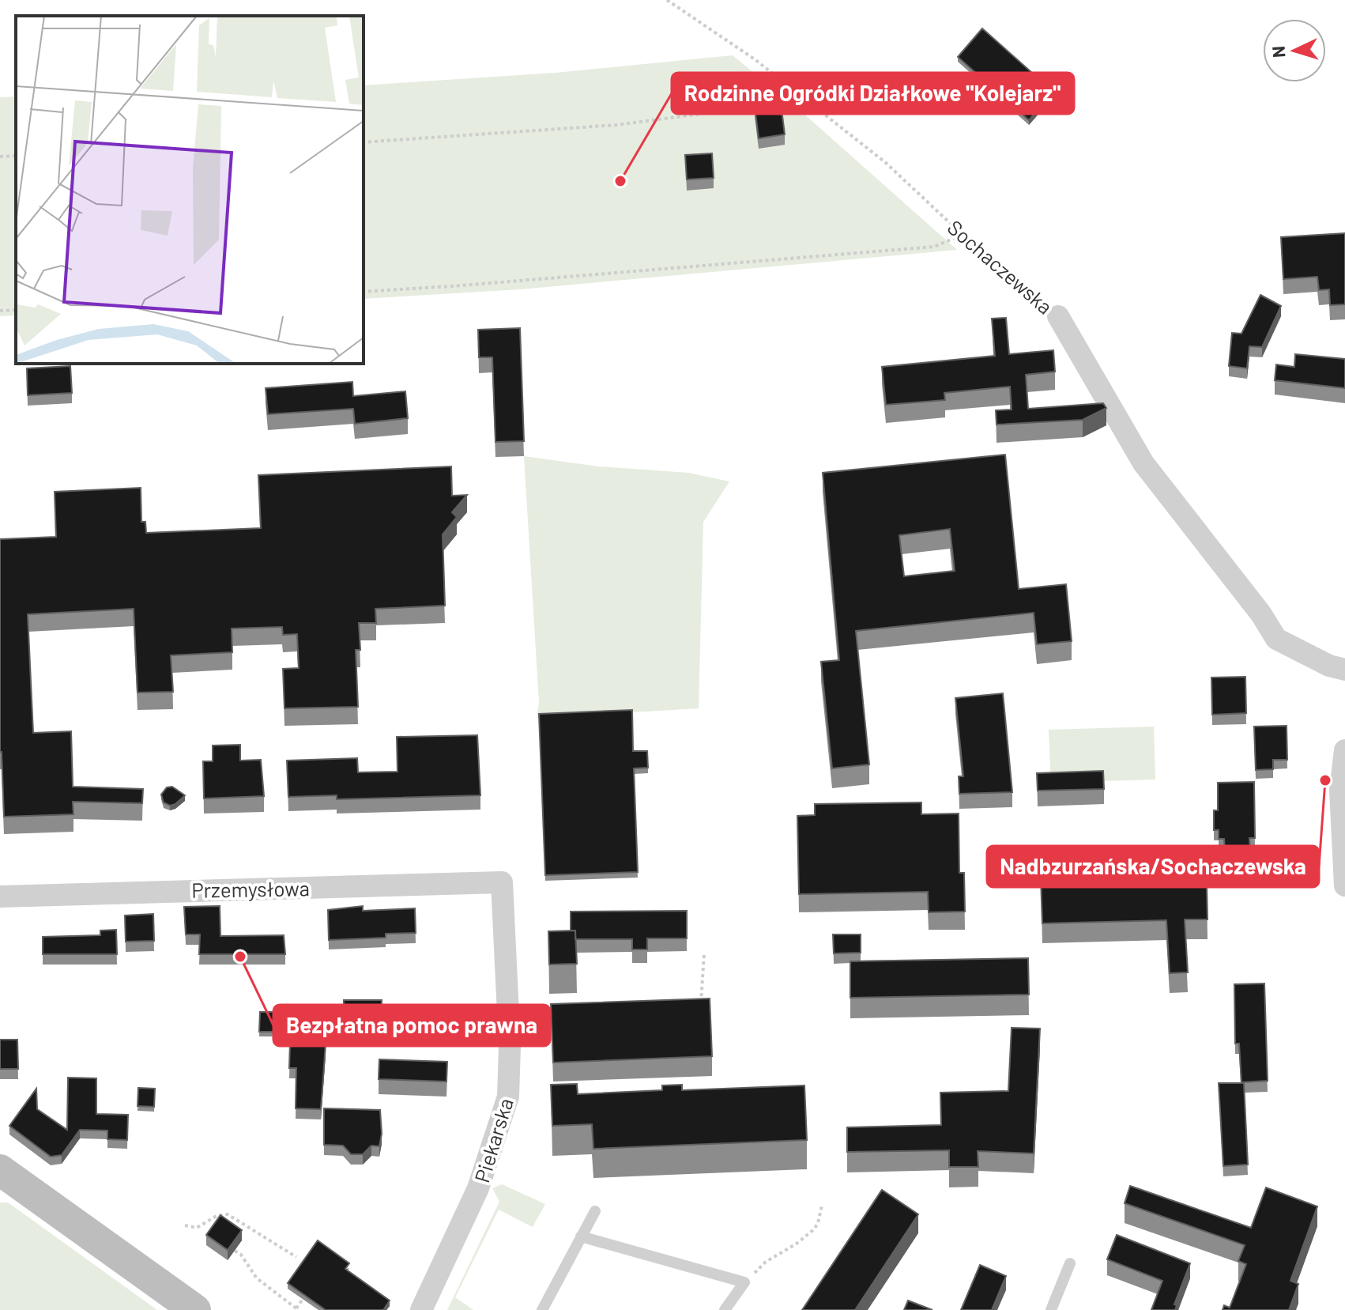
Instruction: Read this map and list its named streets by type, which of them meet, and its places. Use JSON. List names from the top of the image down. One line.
{"streets":{"street":["Sochaczewska","Przemysłowa","Piekarska"]},"crossings":[["Przemysłowa","Piekarska"]],"places":["Rodzinne Ogródki Działkowe \"Kolejarz\"","Nadbzurzańska/Sochaczewska","Bezpłatna pomoc prawna"],"north":"left"}
